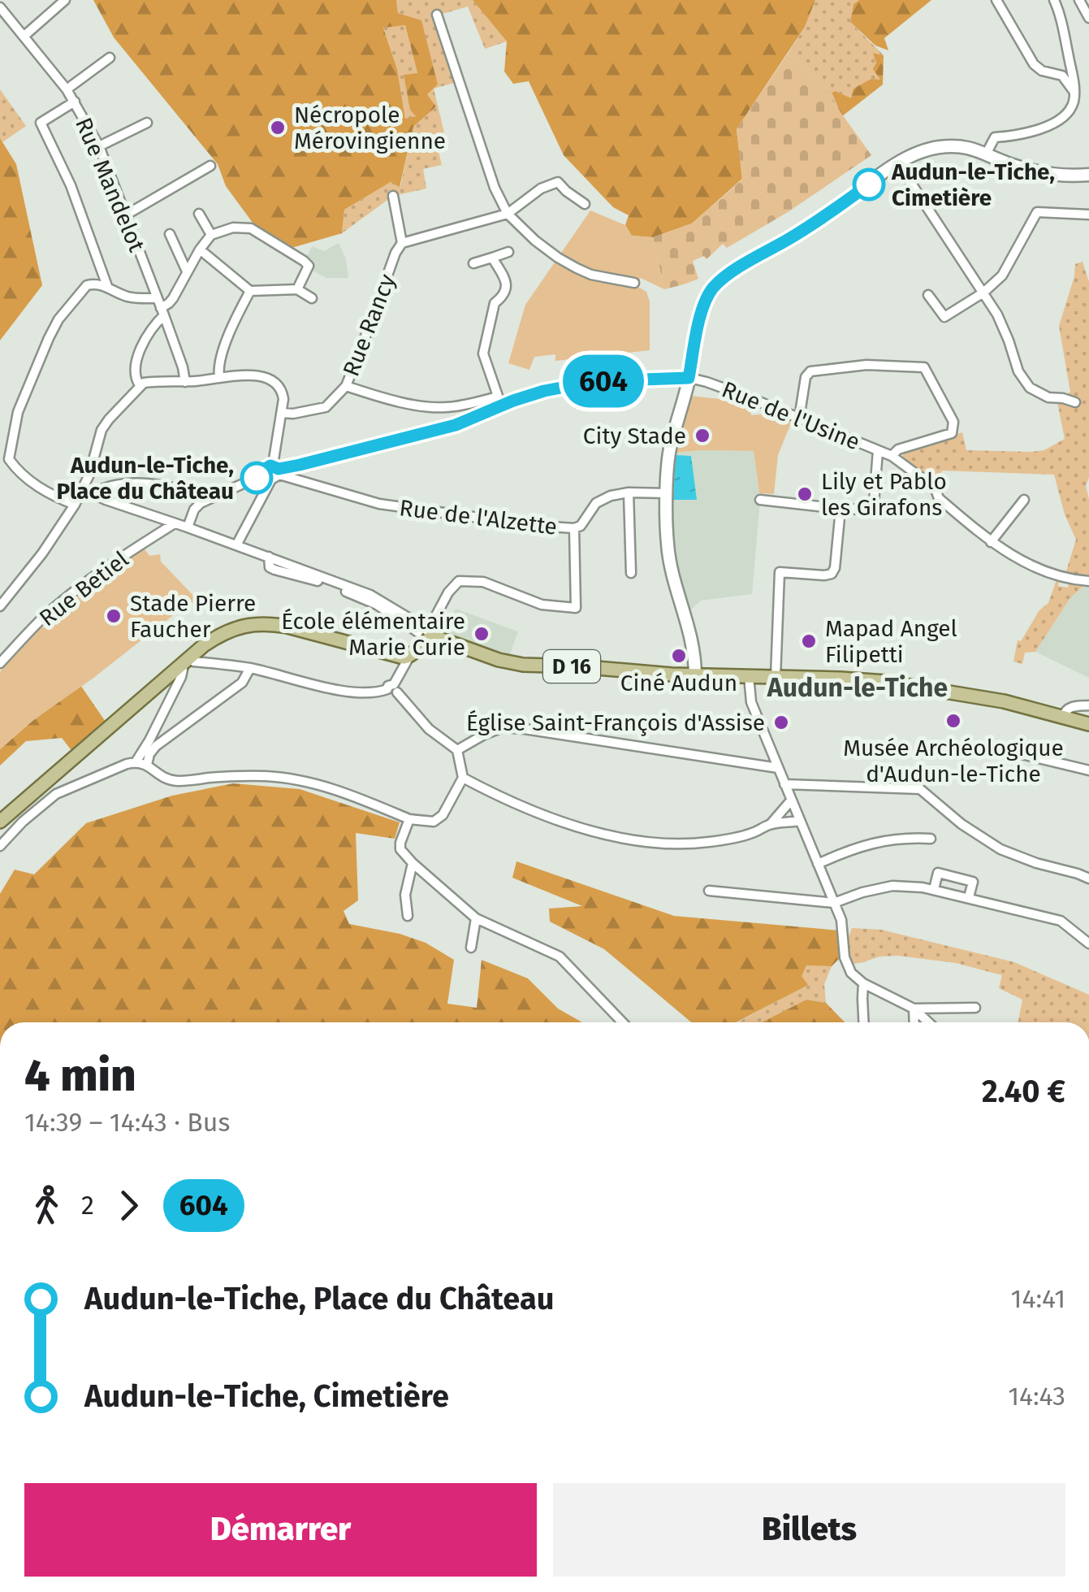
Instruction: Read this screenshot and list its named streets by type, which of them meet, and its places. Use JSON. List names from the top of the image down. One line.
{"streets":{"main road":["D 16"],"street":["Rue Mandelot","Rue Rancy","Rue de l'Usine","Rue de l'Alzette","Rue Betiel"]},"districts":["Audun-le-Tiche"],"places":["Nécropole Mérovingienne","Audun-le-Tiche, Cimetière","City Stade","Audun-le-Tiche, Place du Château","Lily et Pablo les Girafons","Stade Pierre Faucher","École élémentaire Marie Curie","Mapad Angel Filipetti","Ciné Audun","Musée Archéologique d'Audun-le-Tiche","Église Saint-François d'Assise"],"lines":["bus line 604"],"page":{"on_map":"604","heading":["4 min","14:39 – 14:43 · Bus","2.40 €"],"legs":["2","604"],"list":[{"name":"Audun-le-Tiche, Place du Château","value":"14:41"},{"name":"Audun-le-Tiche, Cimetière","value":"14:43"}],"buttons":["Démarrer","Billets"]}}
